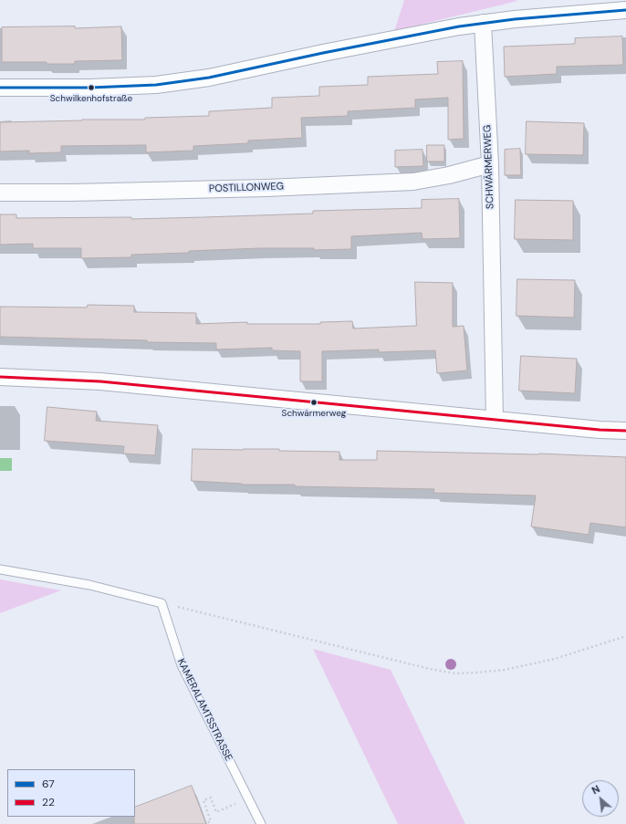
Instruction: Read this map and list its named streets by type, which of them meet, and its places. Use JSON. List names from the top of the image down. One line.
{"streets":{"street":["SCHWÄRMERWEG","POSTILLONWEG"],"lane":["KAMERALAMTSSTRASSE"]},"crossings":[["SCHWÄRMERWEG","POSTILLONWEG"]],"places":["Schwilkenhofstraße","Schwärmerweg"],"lines":["transit line 67","transit line 22"],"legend":["67","22"],"north":"top left"}
